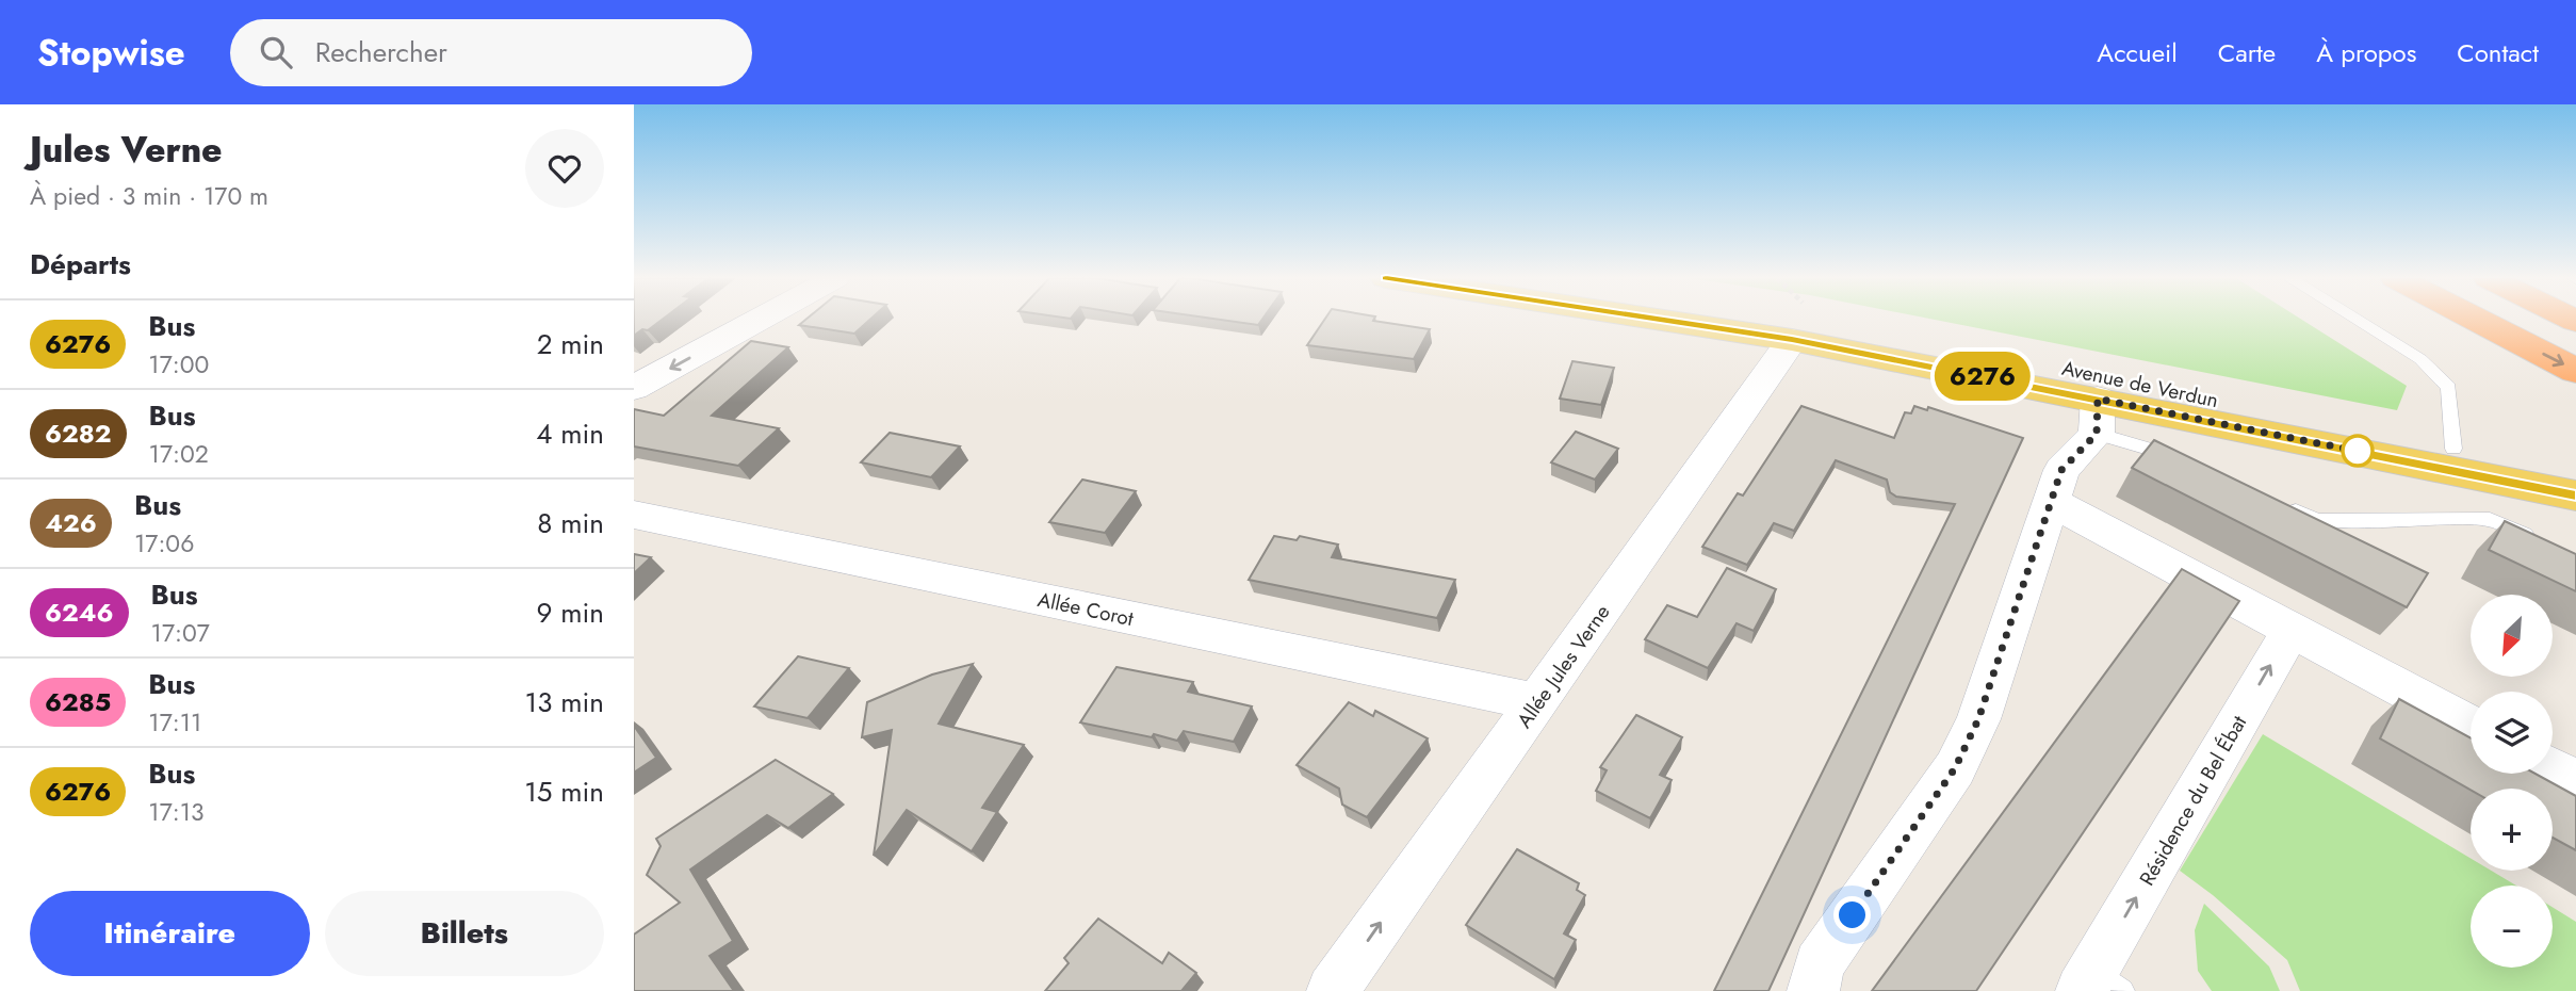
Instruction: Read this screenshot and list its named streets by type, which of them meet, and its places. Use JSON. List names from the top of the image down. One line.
{"streets":{"main road":["Avenue de Verdun"],"street":["Allée Corot","Allée Jules Verne","Résidence du Bel Ébat"]},"crossings":[["Avenue de Verdun","Allée Jules Verne"],["Allée Corot","Allée Jules Verne"]],"one_way":["Allée Jules Verne"],"lines":["bus line 6276"],"north":"bottom left","page":{"header":"Stopwise","search":"Rechercher","nav":["Accueil","Carte","À propos","Contact"],"heading":[["Jules Verne","À pied · 3 min · 170 m"],"Départs"],"on_map":"6276","list":[{"mark":"6276","name":"Bus","note":"17:00","value":"2 min"},{"mark":"6282","name":"Bus","note":"17:02","value":"4 min"},{"mark":"426","name":"Bus","note":"17:06","value":"8 min"},{"mark":"6246","name":"Bus","note":"17:07","value":"9 min"},{"mark":"6285","name":"Bus","note":"17:11","value":"13 min"},{"mark":"6276","name":"Bus","note":"17:13","value":"15 min"}],"map_buttons":["+","−"],"buttons":["Itinéraire","Billets"]}}
